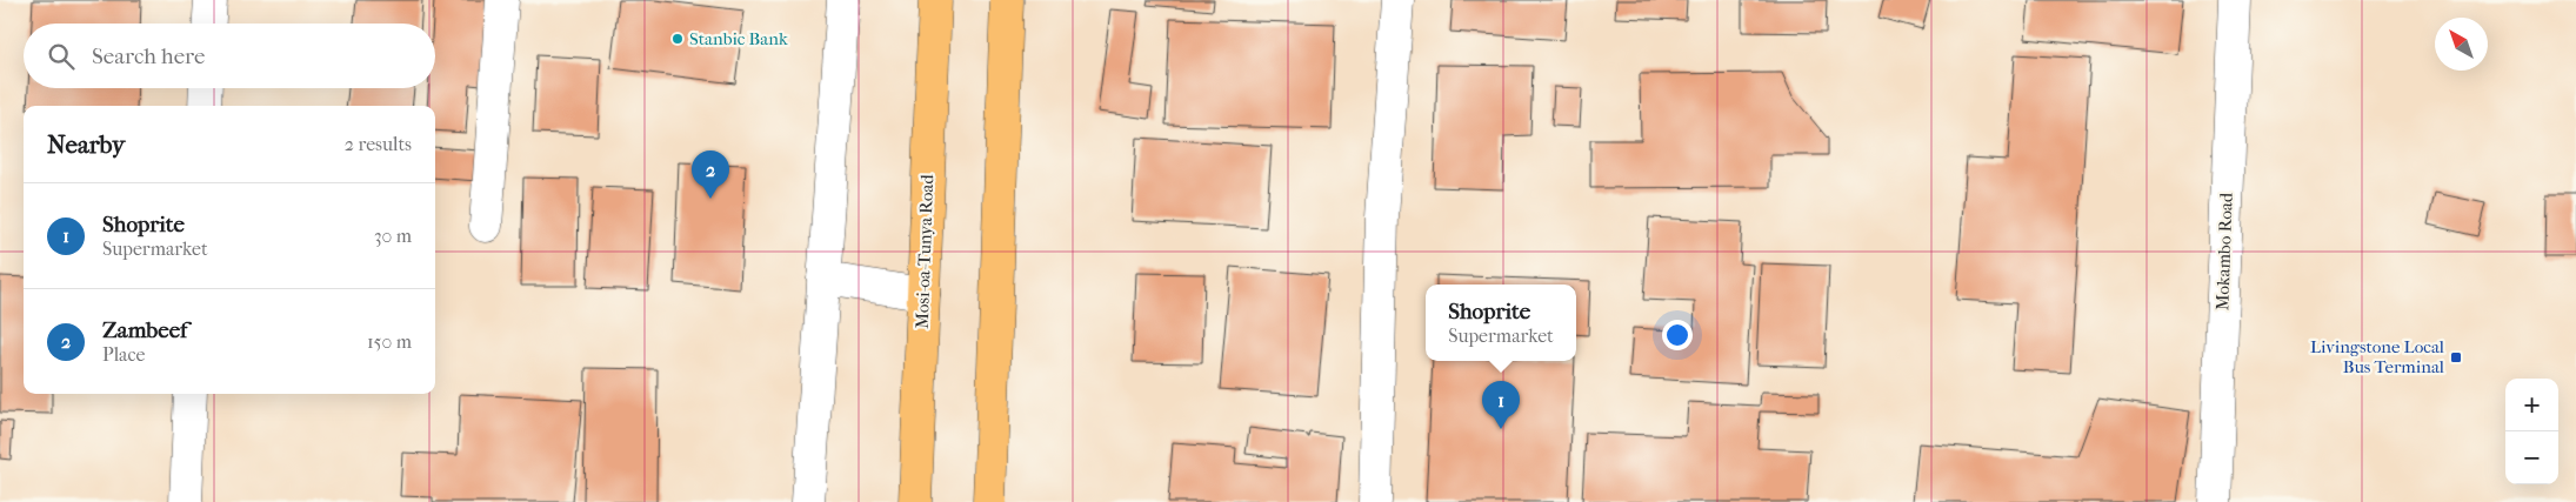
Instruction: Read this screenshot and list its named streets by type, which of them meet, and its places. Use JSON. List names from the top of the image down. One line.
{"streets":{"highway":["Mosi-oa-Tunya Road"],"street":["Mokambo Road"]},"places":{"other":["Stanbic Bank"],"transit":["Livingstone Local Bus Terminal"]},"north":"top left","page":{"search":"Search here","heading":["Nearby","2 results"],"pins":["2","1"],"list":[{"mark":"1","name":"Shoprite","note":"Supermarket","value":"30 m"},{"mark":"2","name":"Zambeef","note":"Place","value":"150 m"}],"popup":["Shoprite","Supermarket"],"map_buttons":["+","−"]}}
